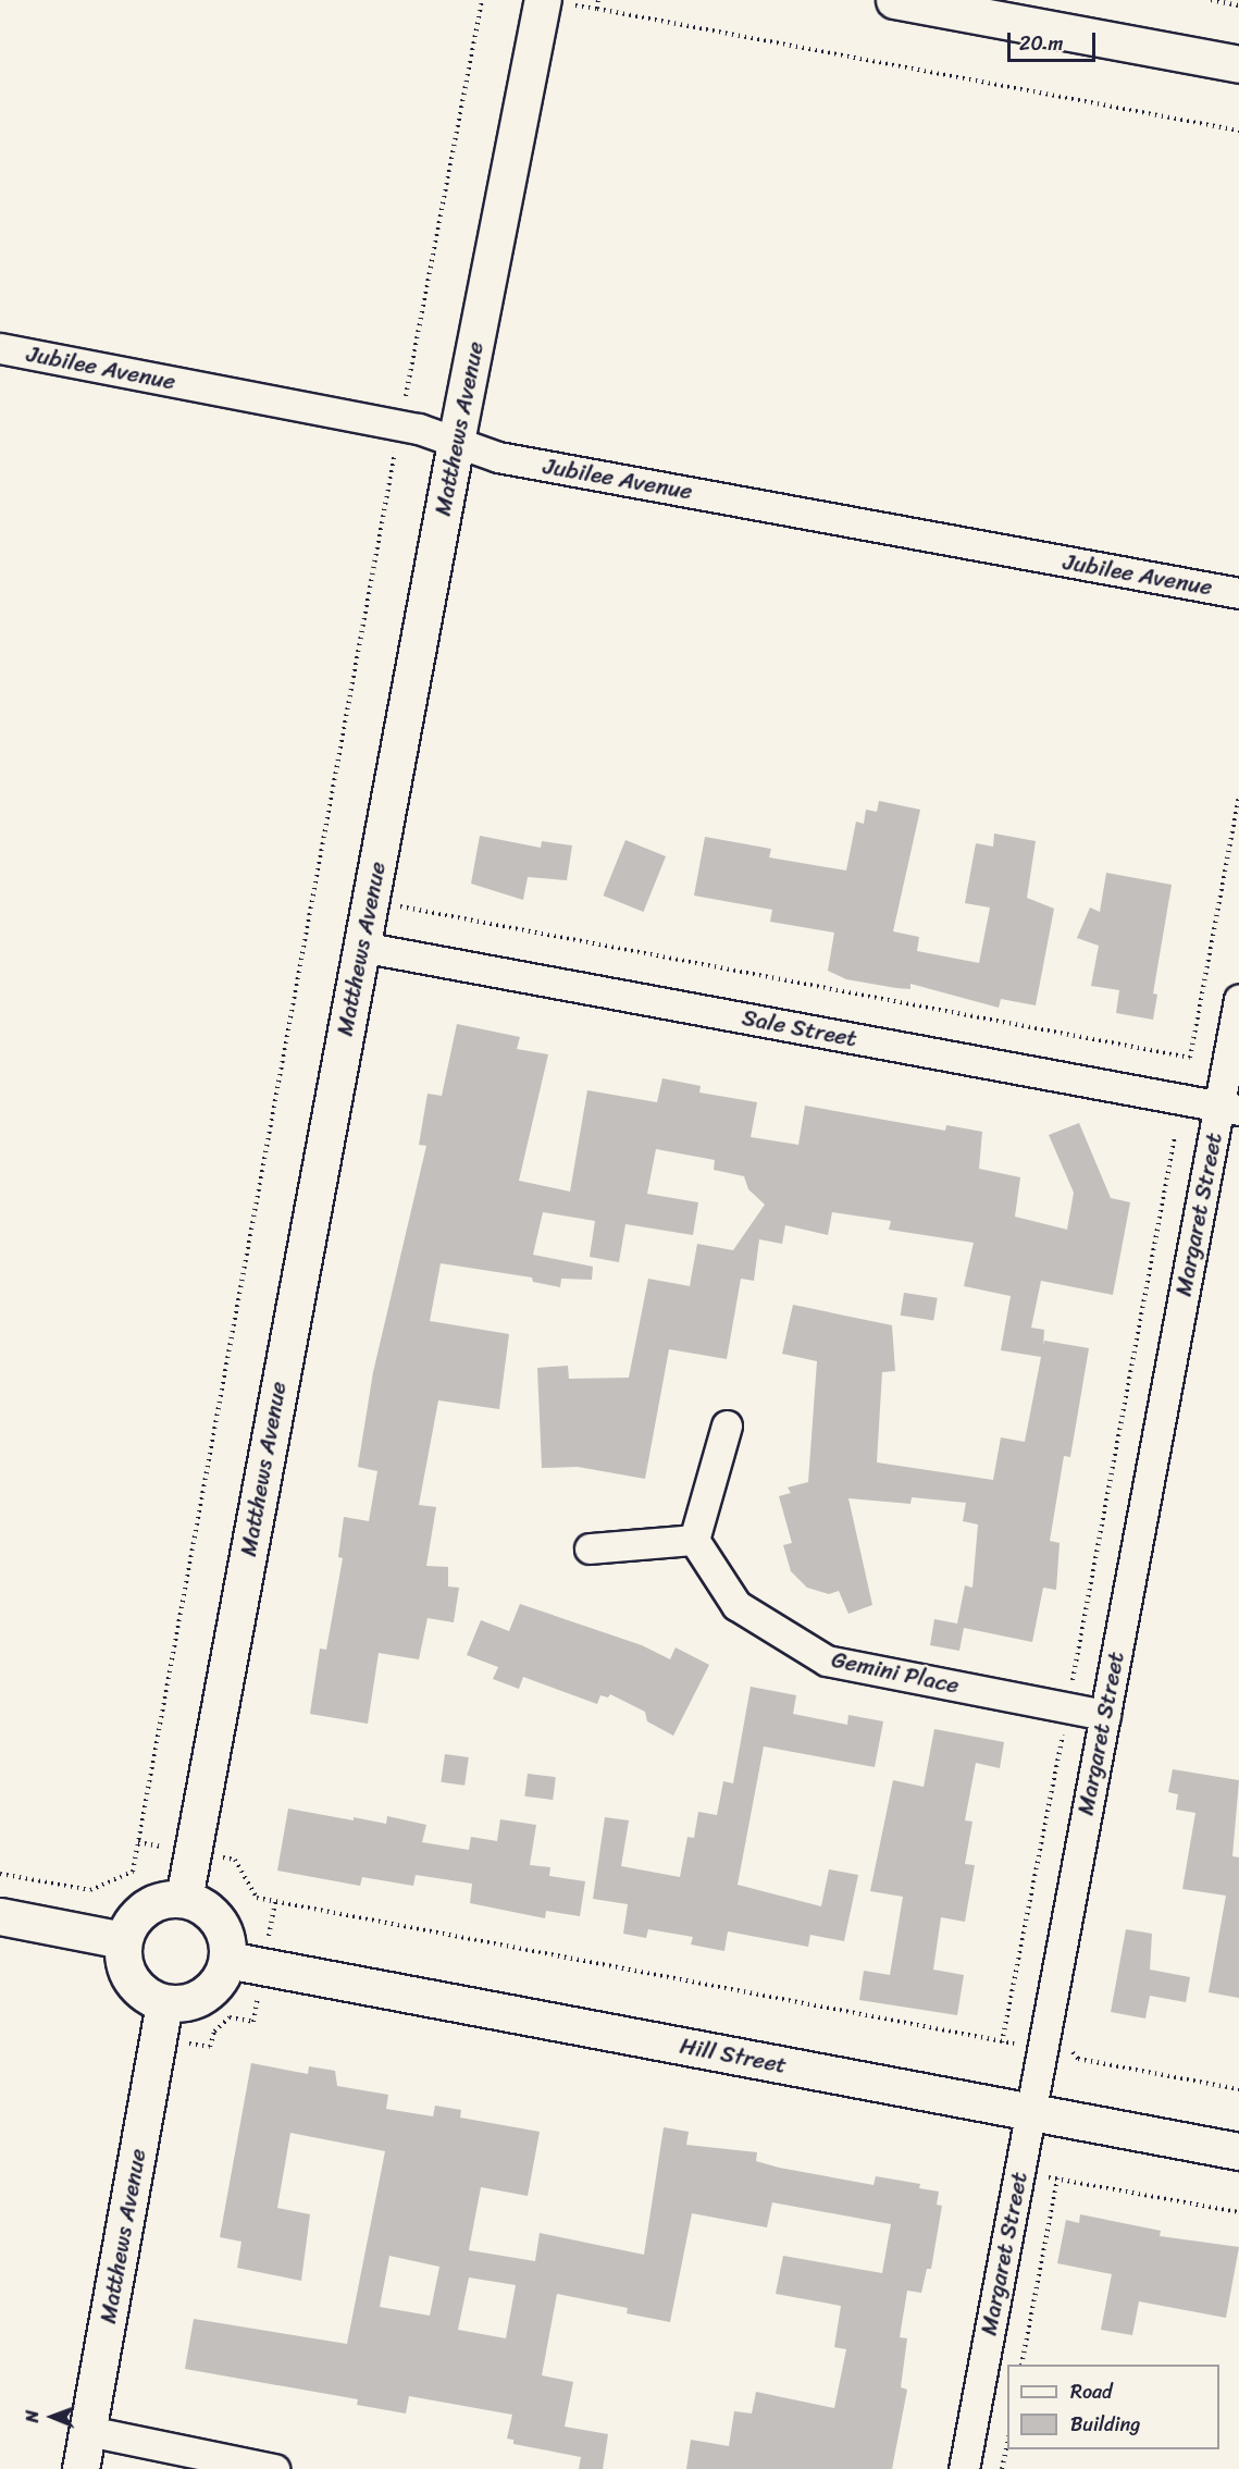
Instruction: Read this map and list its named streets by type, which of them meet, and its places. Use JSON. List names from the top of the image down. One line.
{"streets":{"street":["Jubilee Avenue","Matthews Avenue","Sale Street","Margaret Street","Gemini Place","Hill Street"]},"crossings":[["Jubilee Avenue","Matthews Avenue"],["Matthews Avenue","Sale Street"],["Matthews Avenue","Hill Street"],["Sale Street","Margaret Street"],["Margaret Street","Gemini Place"],["Margaret Street","Hill Street"]],"legend":["Road","Building"],"scale_bar":"20 m","north":"left"}
